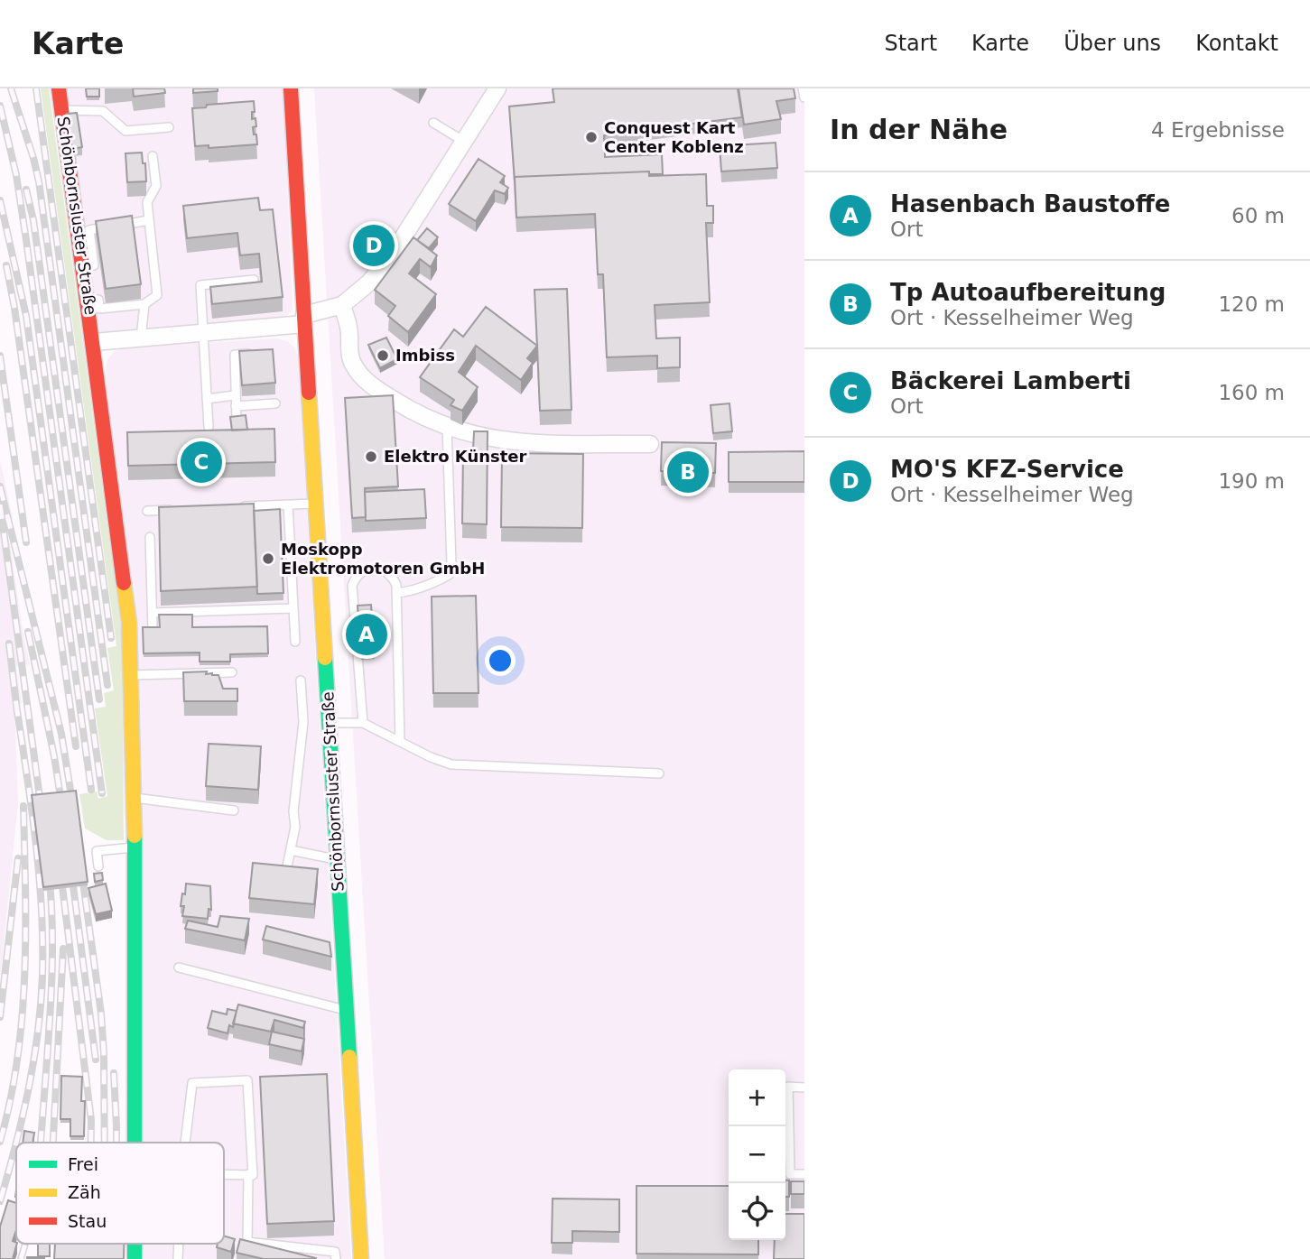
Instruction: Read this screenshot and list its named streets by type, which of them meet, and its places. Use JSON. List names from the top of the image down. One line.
{"streets":{"street":["Schönbornsluster Straße"]},"places":["Conquest Kart Center Koblenz","Imbiss","Elektro Künster","Moskopp Elektromotoren GmbH"],"legend":["Frei","Zäh","Stau"],"page":{"header":"Karte","nav":["Start","Karte","Über uns","Kontakt"],"heading":["In der Nähe","4 Ergebnisse"],"list":[{"mark":"A","name":"Hasenbach Baustoffe","note":"Ort","value":"60 m"},{"mark":"B","name":"Tp Autoaufbereitung","note":"Ort · Kesselheimer Weg","value":"120 m"},{"mark":"C","name":"Bäckerei Lamberti","note":"Ort","value":"160 m"},{"mark":"D","name":"MO'S KFZ-Service","note":"Ort · Kesselheimer Weg","value":"190 m"}],"pins":["D","C","B","A"],"map_buttons":["+","−"]}}
